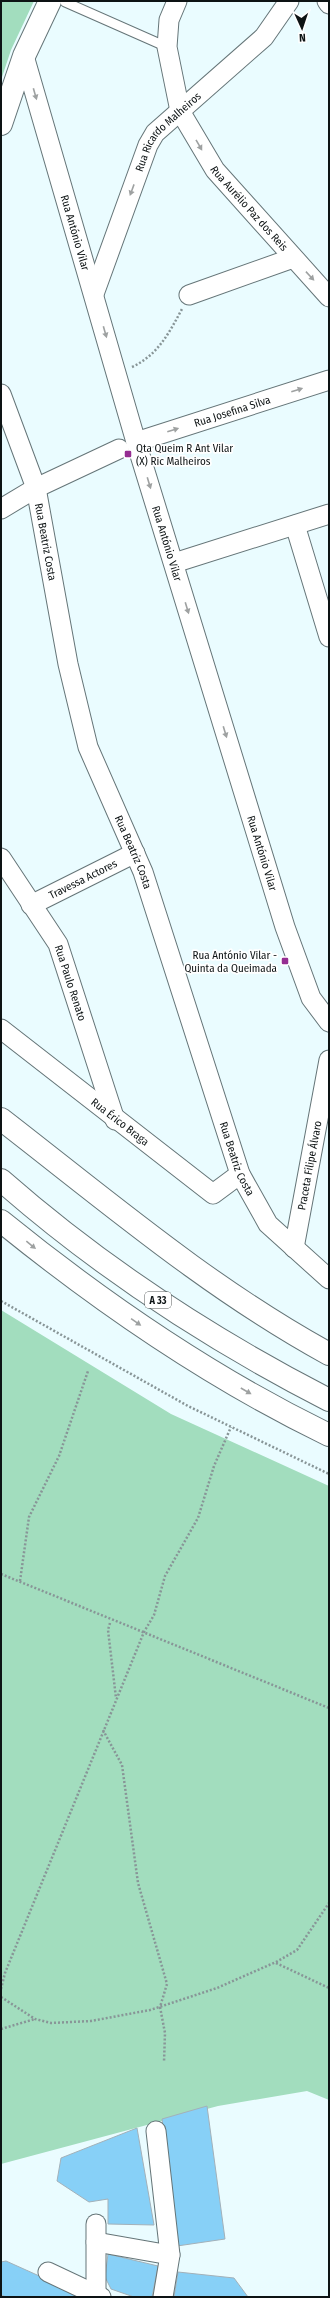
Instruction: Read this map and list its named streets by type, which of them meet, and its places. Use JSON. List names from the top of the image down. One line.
{"streets":{"main road":["A 33"],"street":["Rua Ricardo Malheiros","Rua Aurélio Paz dos Reis","Rua António Vilar","Rua Josefina Silva","Rua Beatriz Costa","Travessa Actores","Rua Paulo Renato","Rua Érico Braga","Praceta Filipe Álvaro"]},"crossings":[["Rua Ricardo Malheiros","Rua Aurélio Paz dos Reis"],["Rua Ricardo Malheiros","Rua António Vilar"],["Rua António Vilar","Rua Josefina Silva"],["Rua Josefina Silva","Rua Beatriz Costa"],["Rua Beatriz Costa","Travessa Actores"],["Rua Beatriz Costa","Rua Érico Braga"],["Rua Beatriz Costa","Praceta Filipe Álvaro"],["Travessa Actores","Rua Paulo Renato"],["Rua Paulo Renato","Rua Érico Braga"]],"one_way":["Rua Ricardo Malheiros","Rua Aurélio Paz dos Reis","Rua António Vilar"],"places":{"transit":["Qta Queim R Ant Vilar (X) Ric Malheiros","Rua António Vilar - Quinta da Queimada"]},"north":"bottom"}
